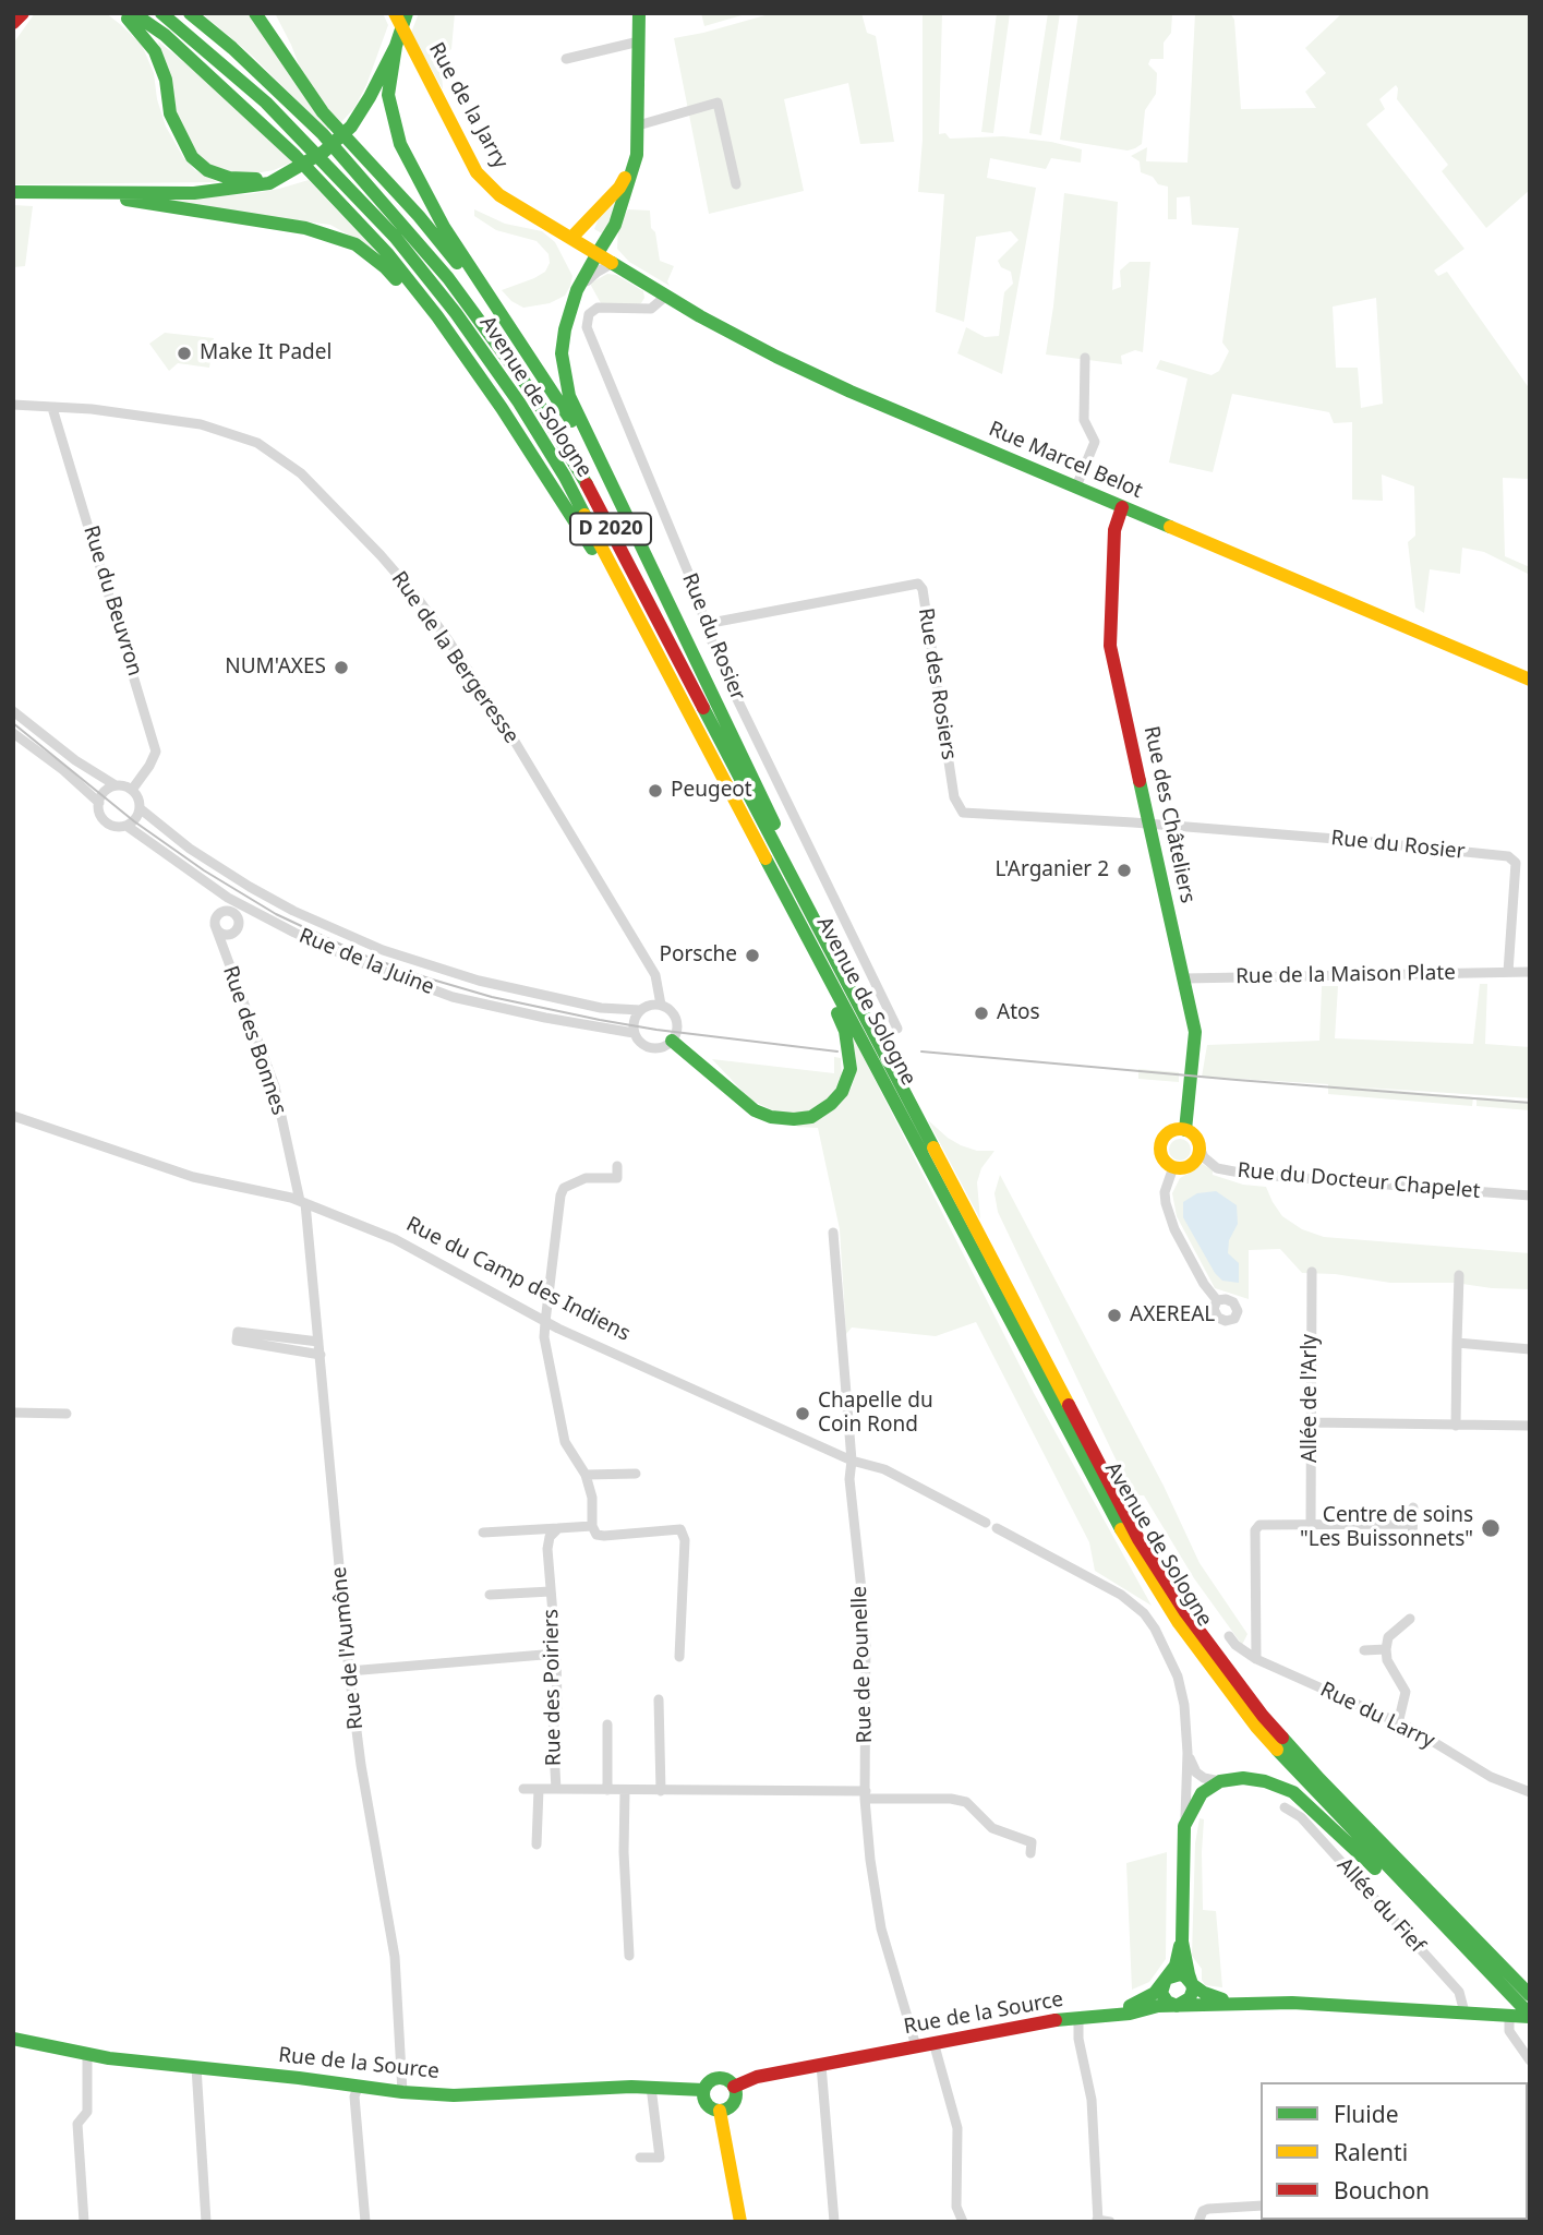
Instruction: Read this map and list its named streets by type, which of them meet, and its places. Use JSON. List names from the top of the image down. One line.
{"streets":{"main road":["Rue de la Jarry","Avenue de Sologne","Rue Marcel Belot","D 2020","Rue des Châteliers","Rue de la Source"],"street":["Rue du Beuvron","Rue du Rosier","Rue de la Bergeresse","Rue des Rosiers","Rue de la Juine","Rue de la Maison Plate","Rue des Bonnes","Rue du Docteur Chapelet","Rue du Camp des Indiens","Allée de l'Arly","Rue de l'Aumône","Rue de Pounelle","Rue des Poiriers","Rue du Larry","Allée du Fief"]},"crossings":[["Rue de la Jarry","Rue Marcel Belot"],["Avenue de Sologne","Rue de la Source"],["Rue Marcel Belot","Rue du Rosier"],["Rue Marcel Belot","Rue des Châteliers"],["Rue du Beuvron","Rue de la Bergeresse"],["Rue du Beuvron","Rue de la Juine"],["Rue du Rosier","Rue des Rosiers"],["Rue du Rosier","Rue des Châteliers"],["Rue du Rosier","Rue de la Maison Plate"],["Rue de la Bergeresse","Rue de la Juine"],["Rue des Rosiers","Rue des Châteliers"],["Rue des Châteliers","Rue de la Maison Plate"],["Rue des Châteliers","Rue du Docteur Chapelet"],["Rue des Bonnes","Rue du Camp des Indiens"],["Rue des Bonnes","Rue de l'Aumône"],["Rue du Camp des Indiens","Rue de l'Aumône"],["Rue du Camp des Indiens","Rue de Pounelle"],["Rue de l'Aumône","Rue de la Source"],["Rue de Pounelle","Rue des Poiriers"],["Rue de Pounelle","Rue de la Source"],["Allée du Fief","Rue de la Source"]],"places":["Make It Padel","NUM'AXES","Peugeot","L'Arganier 2","Porsche","Atos","AXEREAL","Chapelle du Coin Rond","Centre de soins \"Les Buissonnets\""],"legend":["Fluide","Ralenti","Bouchon"]}
